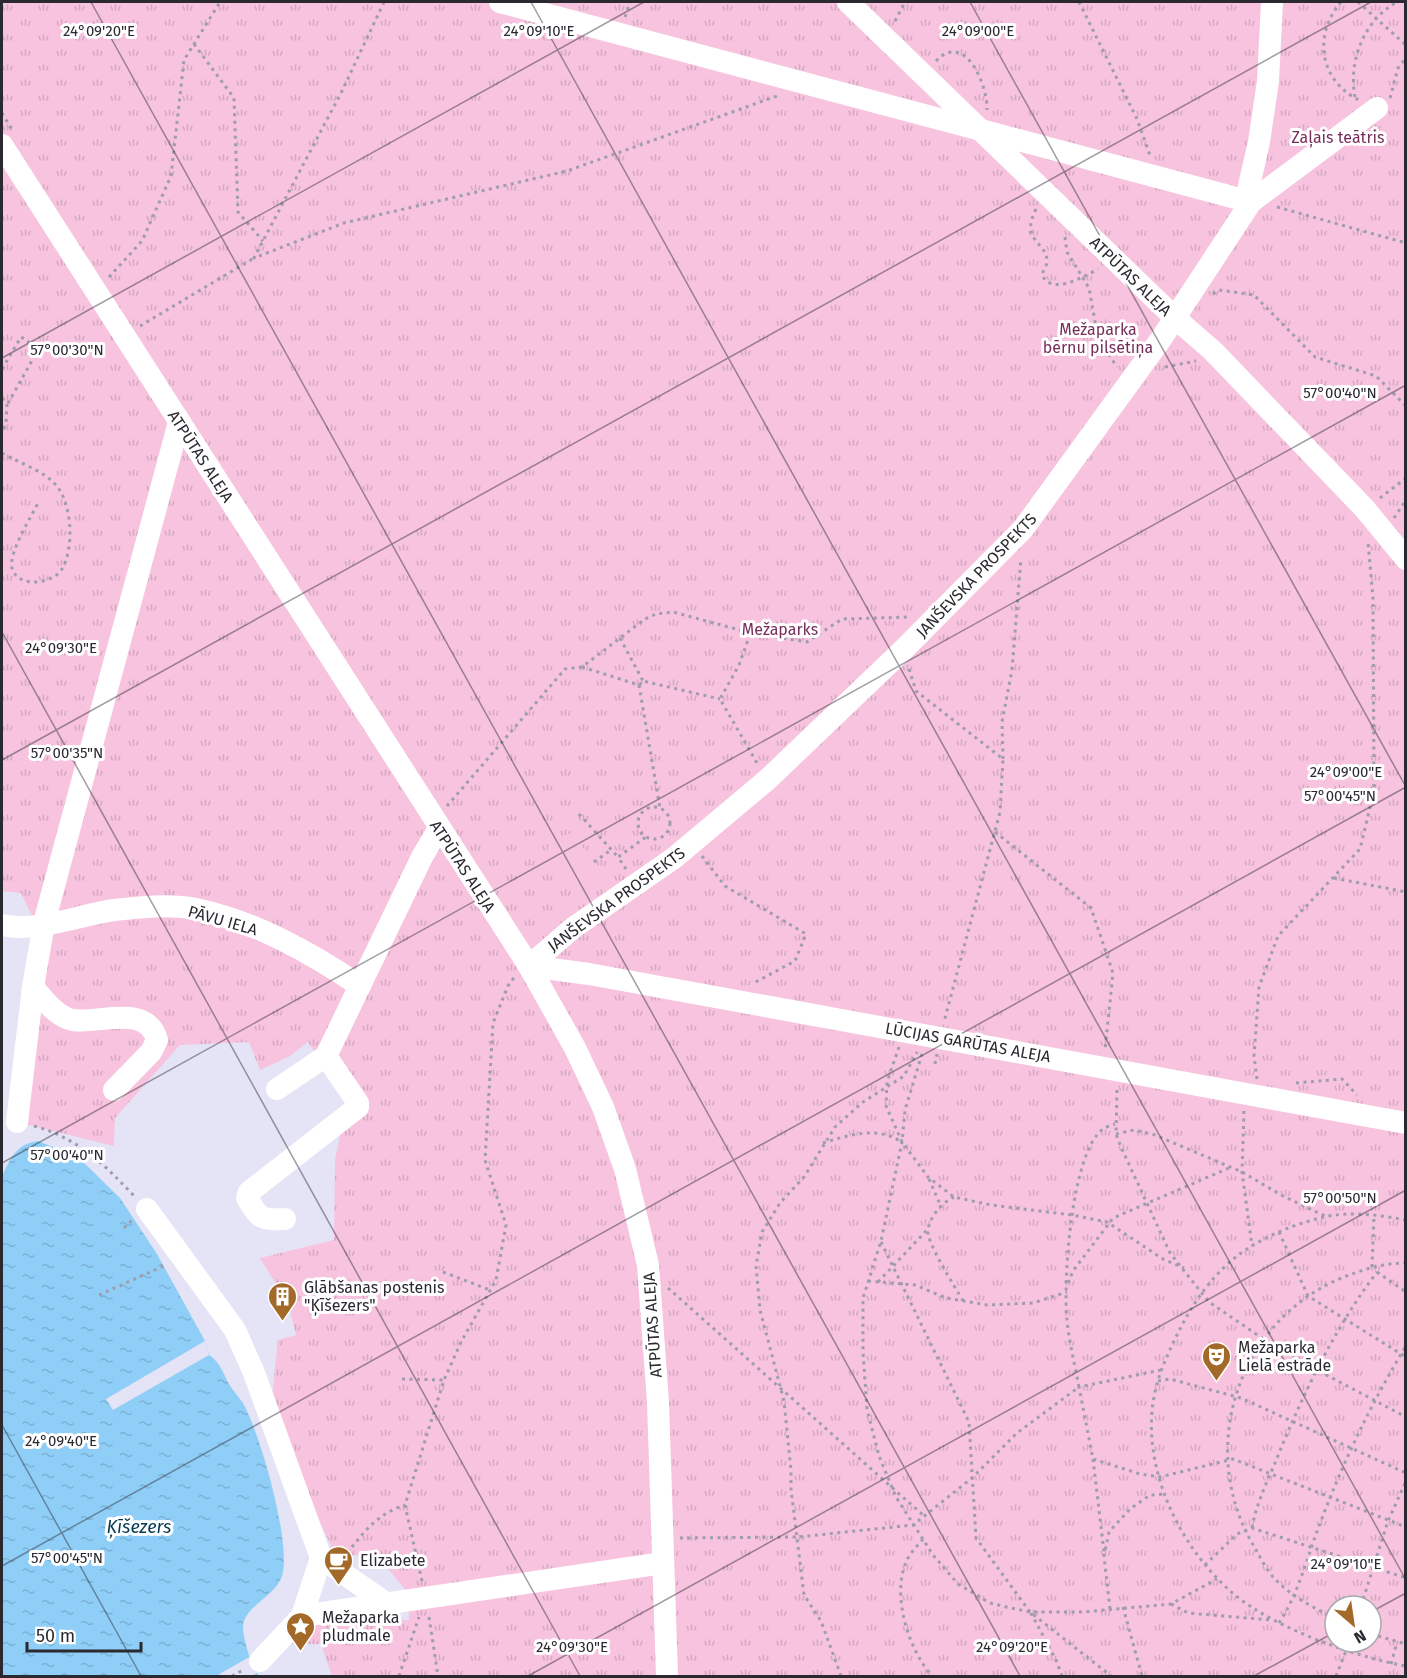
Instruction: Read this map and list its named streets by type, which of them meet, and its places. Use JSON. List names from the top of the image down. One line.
{"streets":{"street":["ATPŪTAS ALEJA","JANŠEVSKA PROSPEKTS","PĀVU IELA","LŪCIJAS GARŪTAS ALEJA"]},"crossings":[["ATPŪTAS ALEJA","JANŠEVSKA PROSPEKTS"],["ATPŪTAS ALEJA","LŪCIJAS GARŪTAS ALEJA"],["JANŠEVSKA PROSPEKTS","LŪCIJAS GARŪTAS ALEJA"]],"water":["Ķīšezers"],"parks":["Zaļais teātris","Mežaparka bērnu pilsētiņa","Mežaparks"],"places":{"building":["Glābšanas postenis \"Ķīšezers\""],"theatre":["Mežaparka Lielā estrāde"],"cafe":["Elizabete"],"place":["Mežaparka pludmale"]},"scale_bar":"50 m","north":"bottom right","coordinates":["24°09'20\"E","24°09'10\"E","24°09'00\"E","57°00'30\"N","57°00'40\"N","24°09'30\"E","57°00'35\"N","57°00'45\"N","57°00'50\"N","24°09'40\"E"]}
